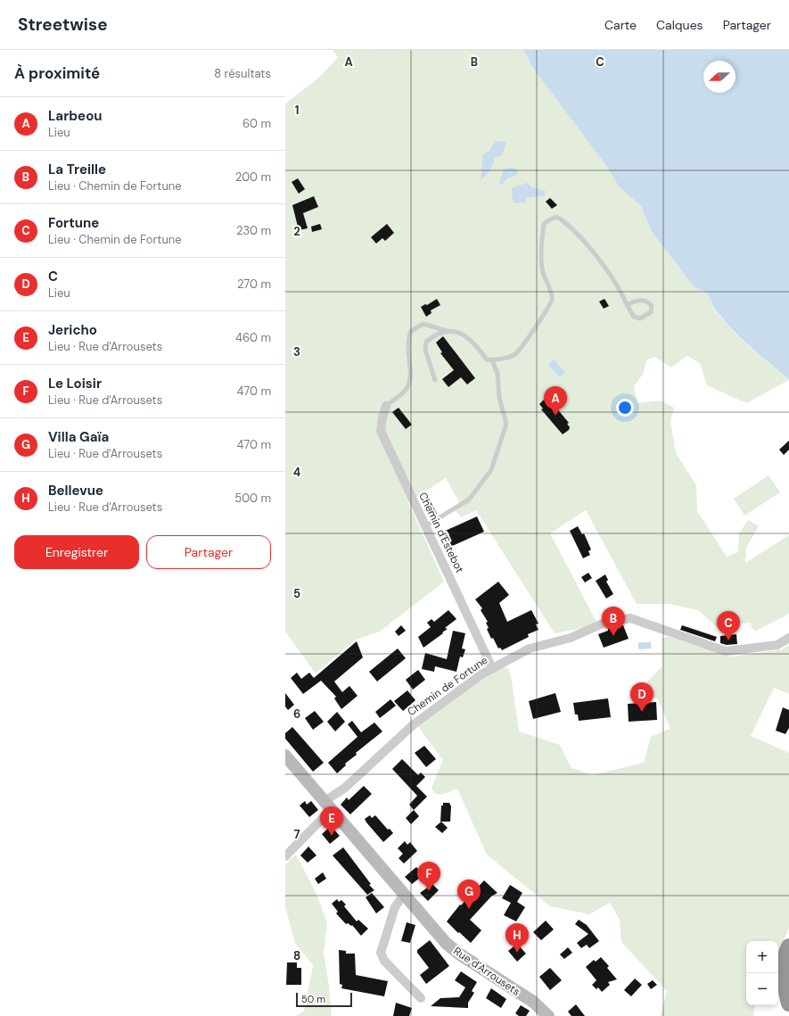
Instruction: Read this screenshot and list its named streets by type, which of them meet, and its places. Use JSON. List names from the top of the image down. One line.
{"streets":{"main road":["Rue d'Arrousets"],"street":["Chemin d'Estebot","Chemin de Fortune"]},"crossings":[["Chemin d'Estebot","Chemin de Fortune"],["Chemin de Fortune","Rue d'Arrousets"]],"scale_bar":"50 m","north":"left","page":{"header":"Streetwise","nav":["Carte","Calques","Partager"],"heading":["À proximité","8 résultats"],"list":[{"mark":"A","name":"Larbeou","note":"Lieu","value":"60 m"},{"mark":"B","name":"La Treille","note":"Lieu · Chemin de Fortune","value":"200 m"},{"mark":"C","name":"Fortune","note":"Lieu · Chemin de Fortune","value":"230 m"},{"mark":"D","name":"C","note":"Lieu","value":"270 m"},{"mark":"E","name":"Jericho","note":"Lieu · Rue d'Arrousets","value":"460 m"},{"mark":"F","name":"Le Loisir","note":"Lieu · Rue d'Arrousets","value":"470 m"},{"mark":"G","name":"Villa Gaïa","note":"Lieu · Rue d'Arrousets","value":"470 m"},{"mark":"H","name":"Bellevue","note":"Lieu · Rue d'Arrousets","value":"500 m"}],"pins":["A","B","C","D","E","F","G","H"],"buttons":["Enregistrer","Partager"],"map_buttons":["+","−"],"scale":"50 m"},"grid":{"columns":["A","B","C"],"rows":["1","2","3","4","5","6","7","8"]}}
